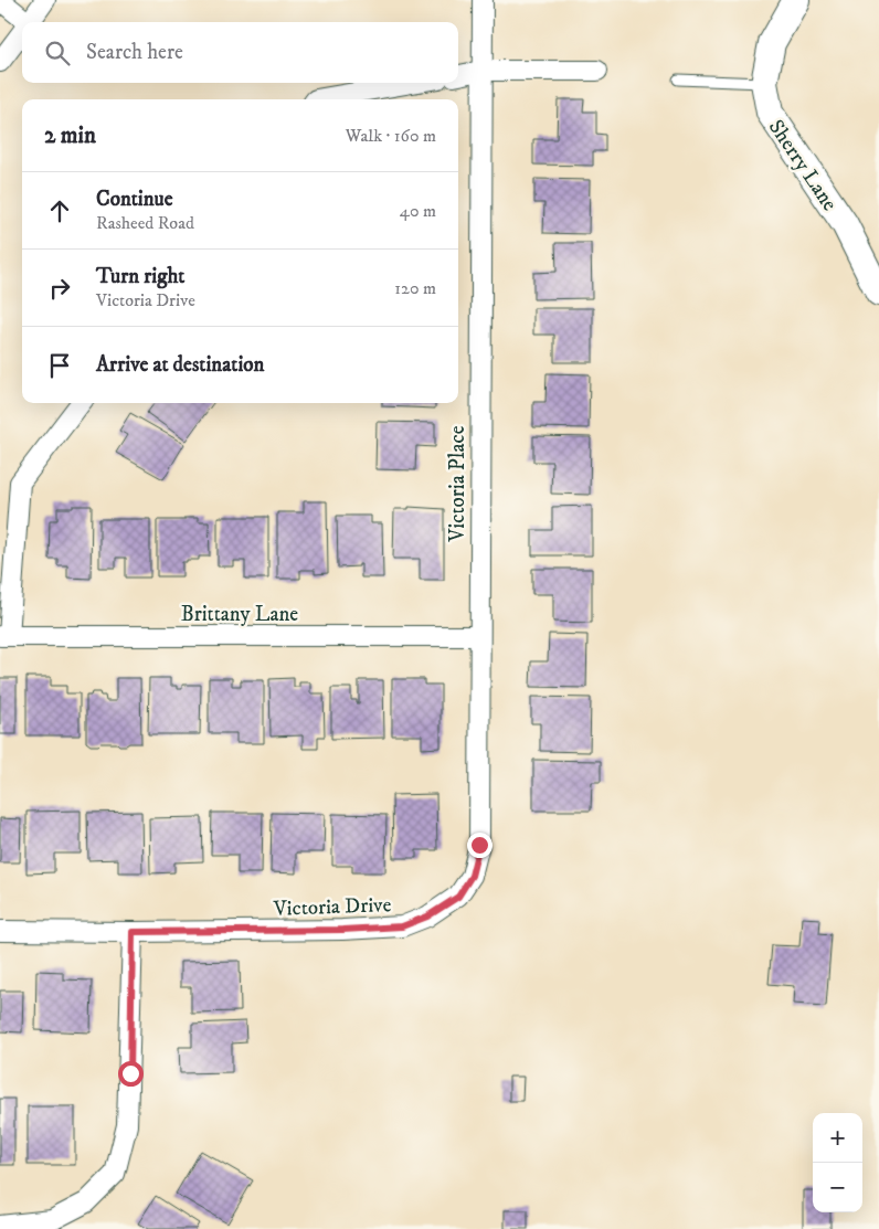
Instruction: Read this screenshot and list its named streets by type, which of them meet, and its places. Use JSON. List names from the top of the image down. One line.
{"streets":{"street":["Sherry Lane","Victoria Place","Brittany Lane","Victoria Drive"]},"crossings":[["Victoria Place","Brittany Lane"],["Victoria Place","Victoria Drive"],["Brittany Lane","Victoria Drive"]],"page":{"search":"Search here","heading":["2 min","Walk · 160 m"],"list":[["Continue","Rasheed Road","40 m"],["Turn right","Victoria Drive","120 m"],"Arrive at destination"],"map_buttons":["+","−"]}}
